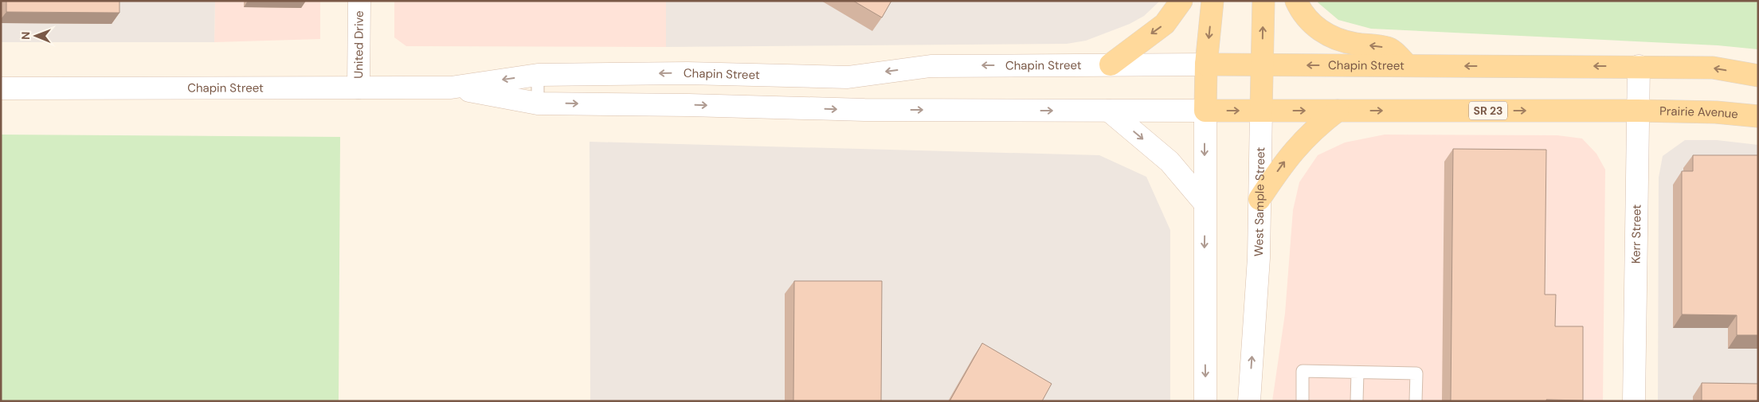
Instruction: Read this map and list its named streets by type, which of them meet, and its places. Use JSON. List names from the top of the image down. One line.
{"streets":{"main road":["United Drive","Chapin Street","SR 23","Prairie Avenue","West Sample Street","Kerr Street"]},"crossings":[["United Drive","Chapin Street"],["Chapin Street","Prairie Avenue"],["Chapin Street","West Sample Street"],["Chapin Street","Kerr Street"],["Prairie Avenue","Kerr Street"]],"north":"left"}
